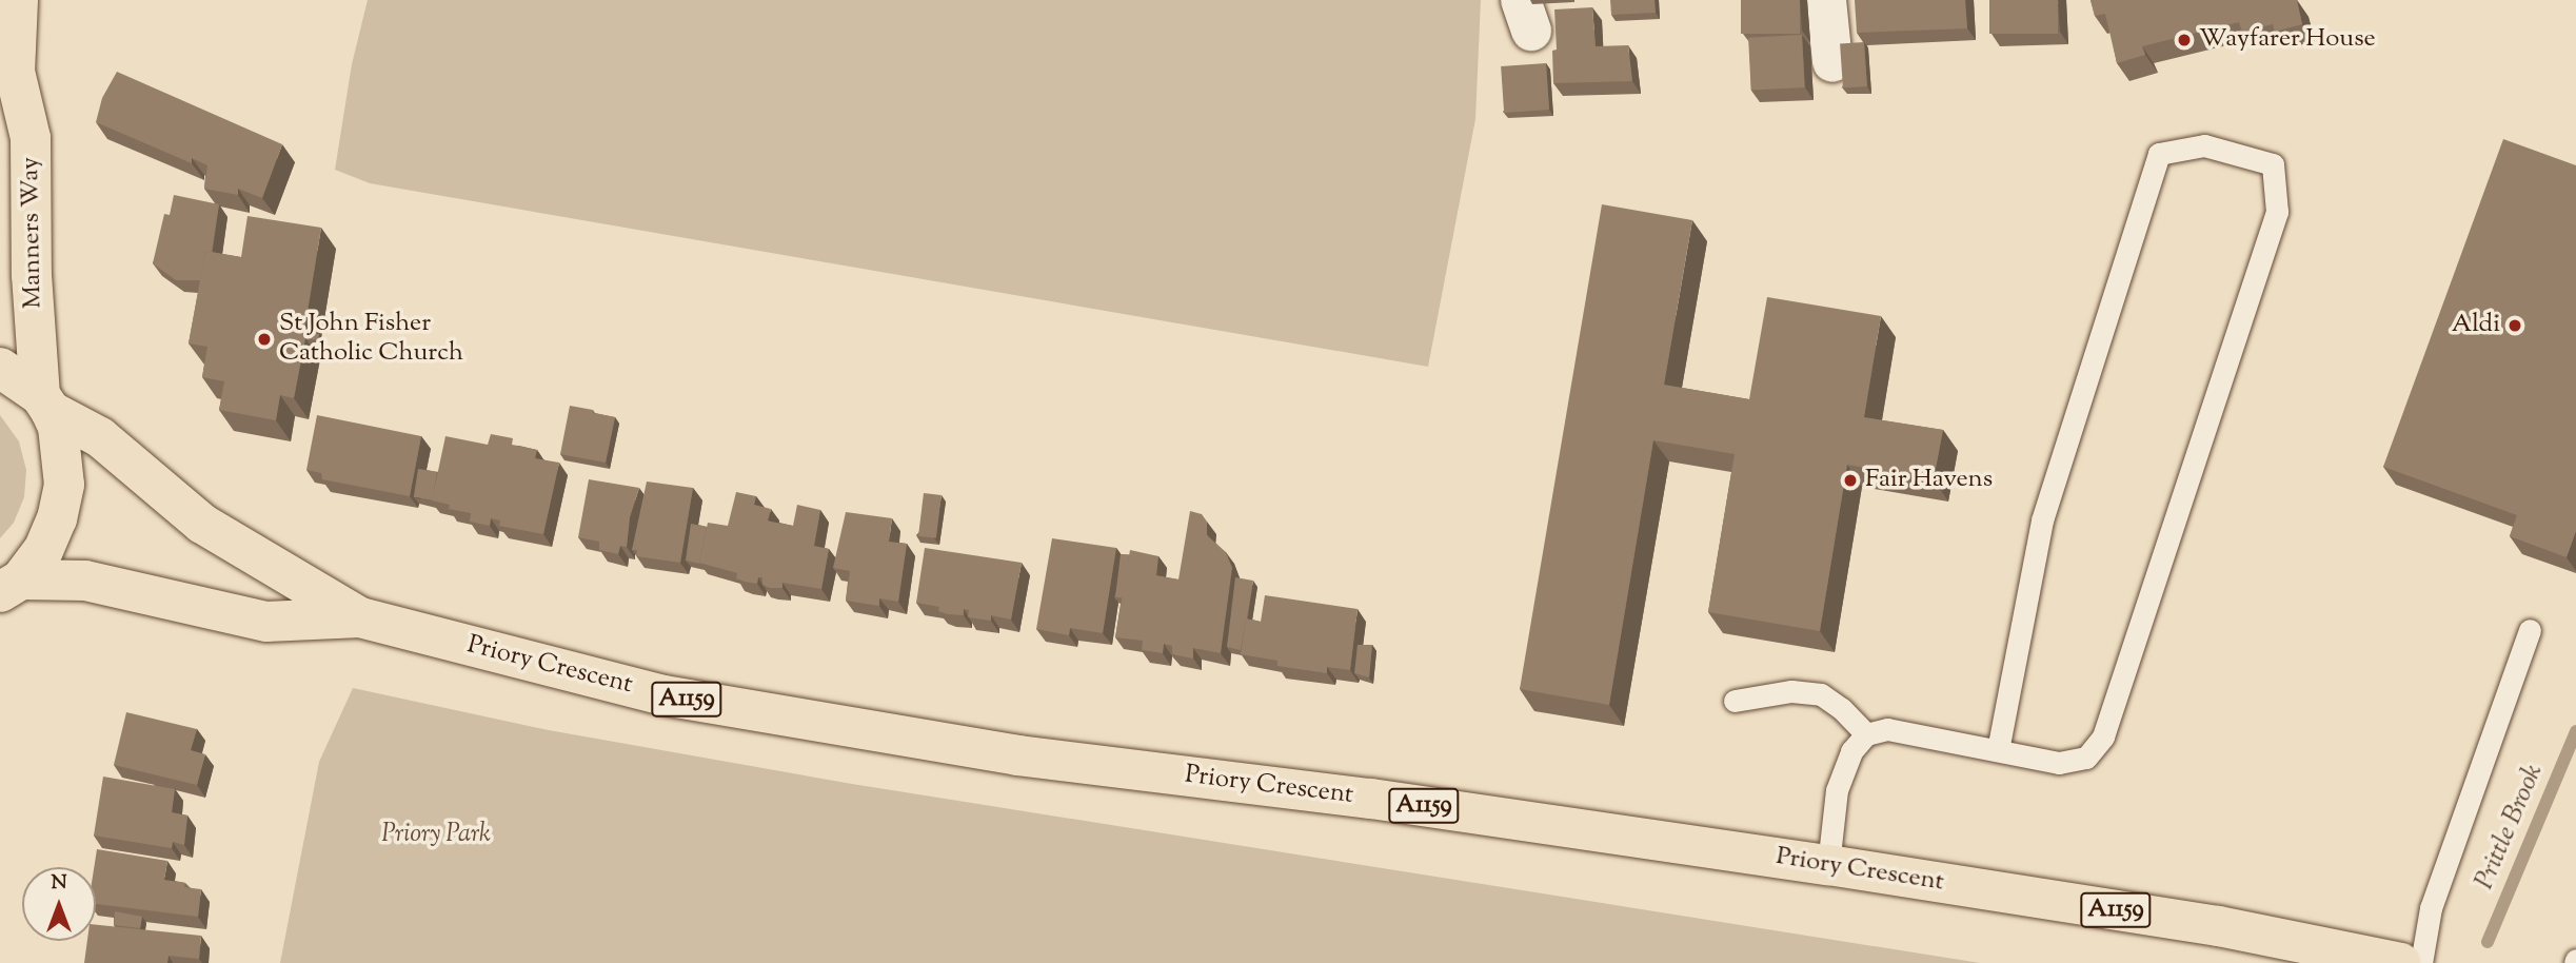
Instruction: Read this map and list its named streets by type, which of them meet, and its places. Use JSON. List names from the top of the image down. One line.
{"streets":{"main road":["Manners Way","Priory Crescent","A1159"]},"crossings":[["Manners Way","Priory Crescent"]],"water":["Prittle Brook"],"parks":["Priory Park"],"places":["Wayfarer House","Aldi","St John Fisher Catholic Church","Fair Havens"],"north":"top"}
